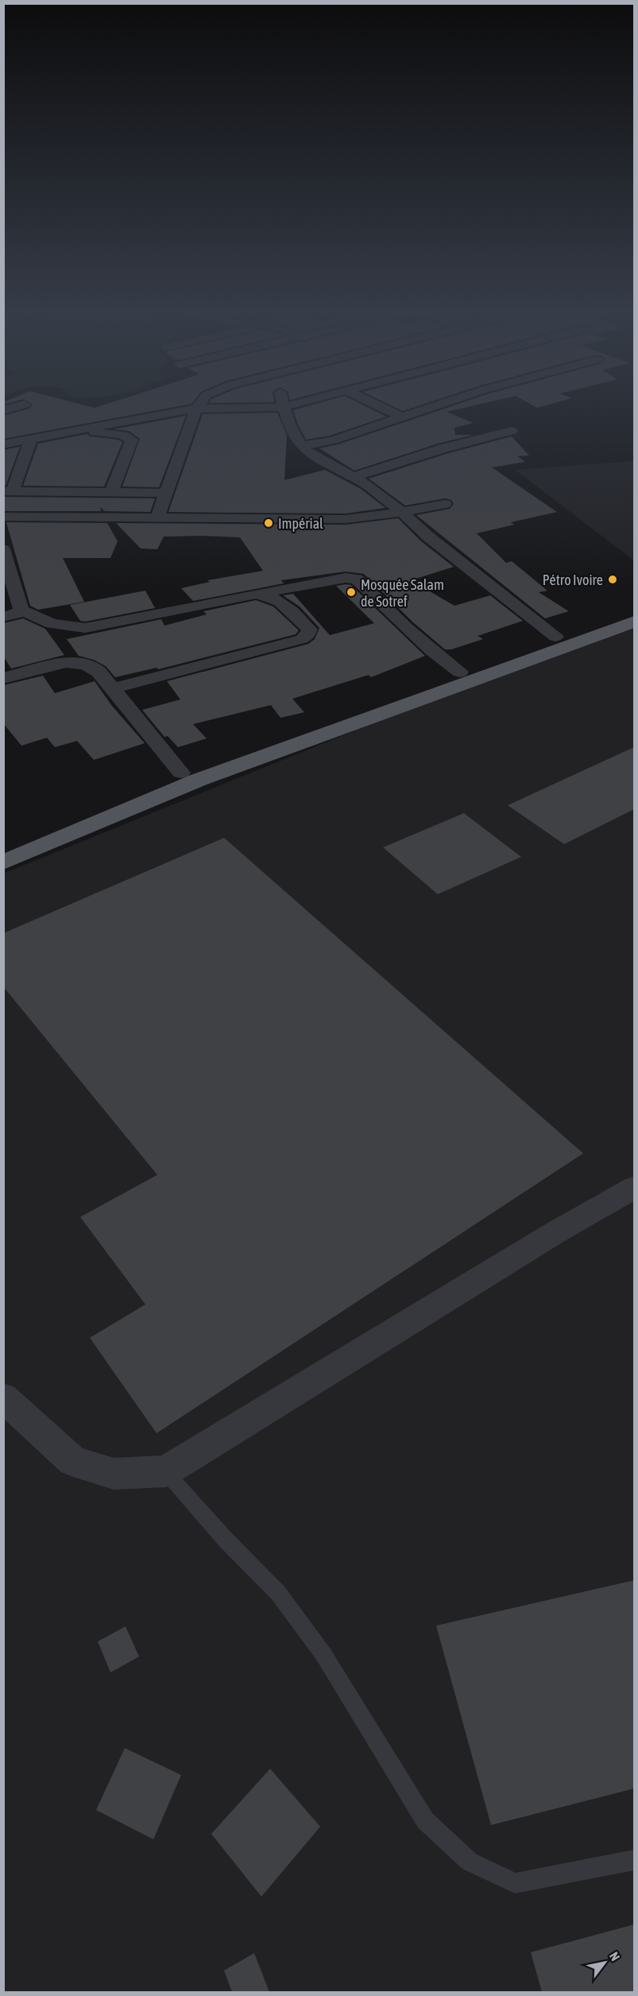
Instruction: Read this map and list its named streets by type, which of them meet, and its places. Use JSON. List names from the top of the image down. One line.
{"places":["Impérial","Pétro Ivoire","Mosquée Salam de Sotref"],"north":"top right"}
